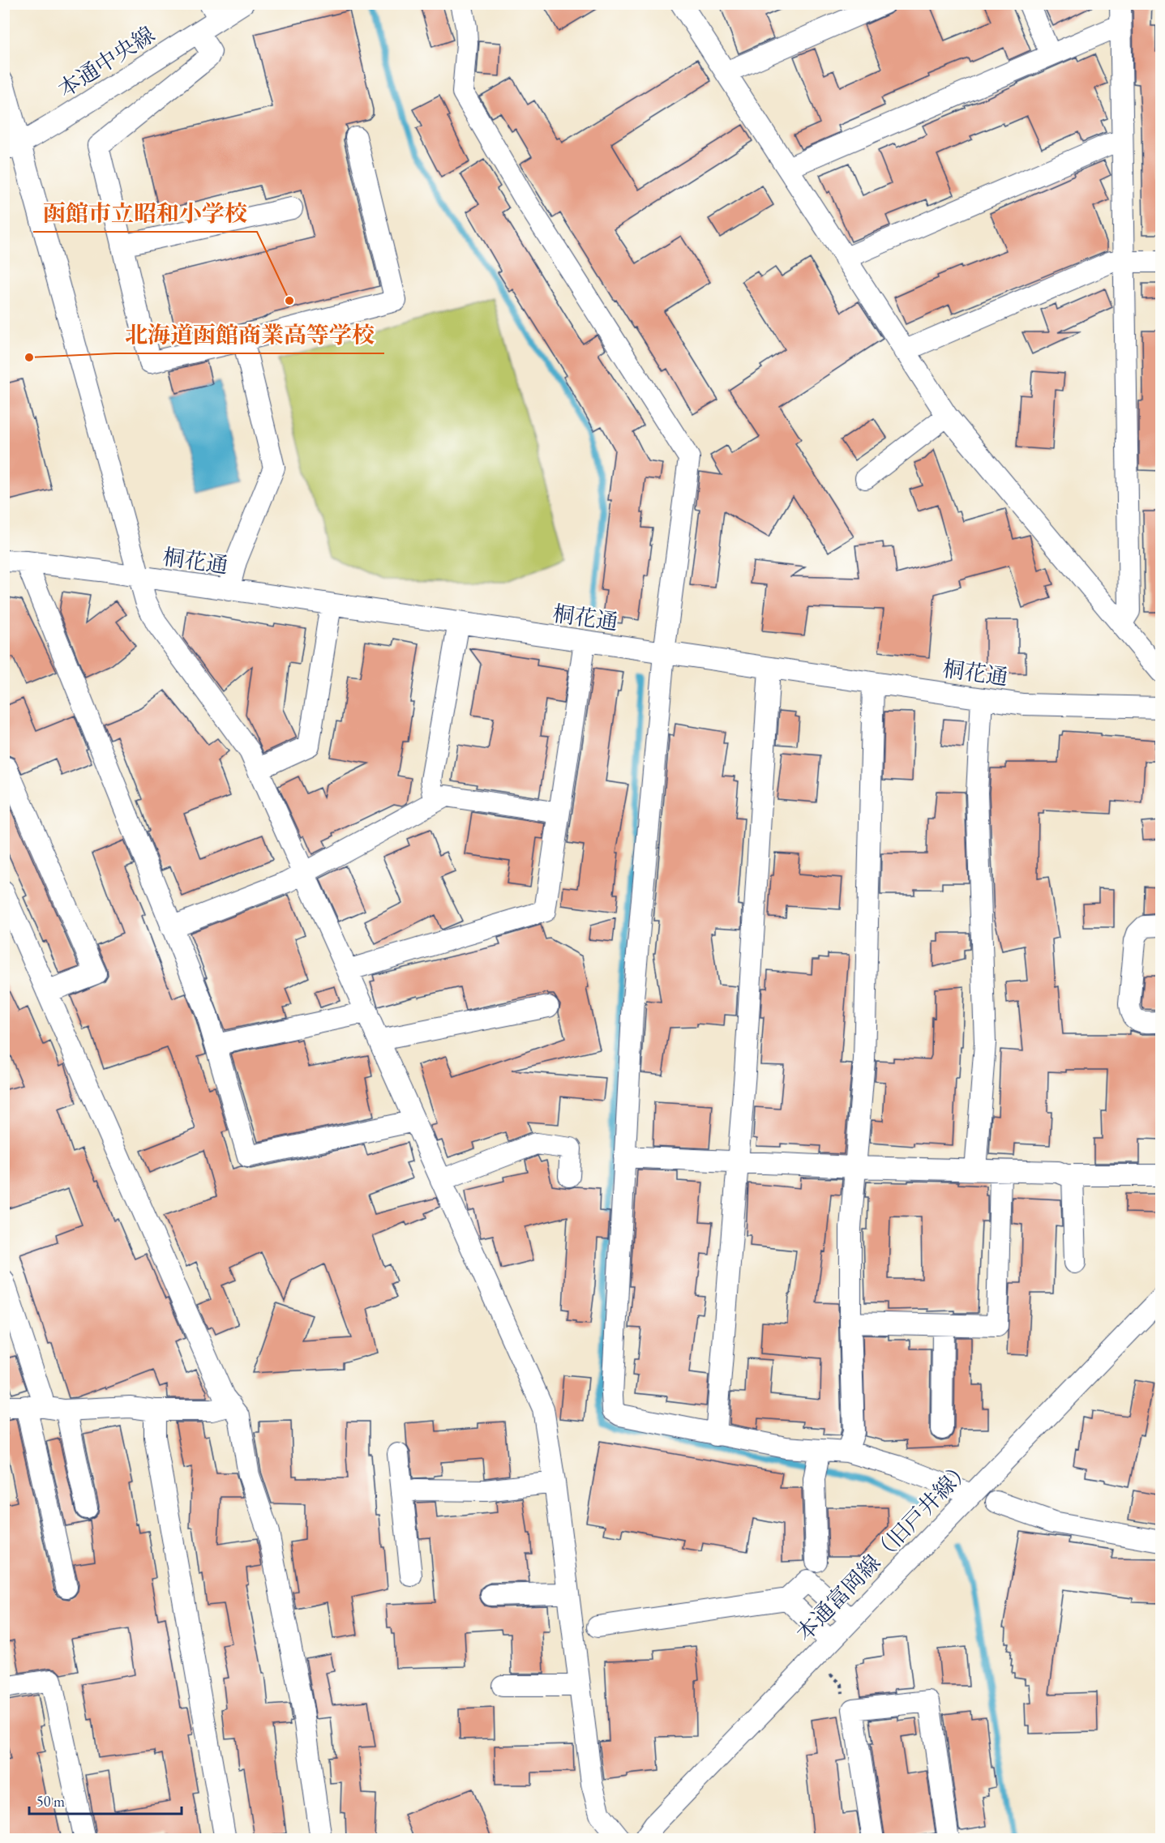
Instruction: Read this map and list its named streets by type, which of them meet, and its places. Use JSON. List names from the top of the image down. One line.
{"streets":{"street":["本通中央線","桐花通","本通富岡線（旧戸井線）"]},"places":["函館市立昭和小学校","北海道函館商業高等学校"],"scale_bar":"50 m"}
